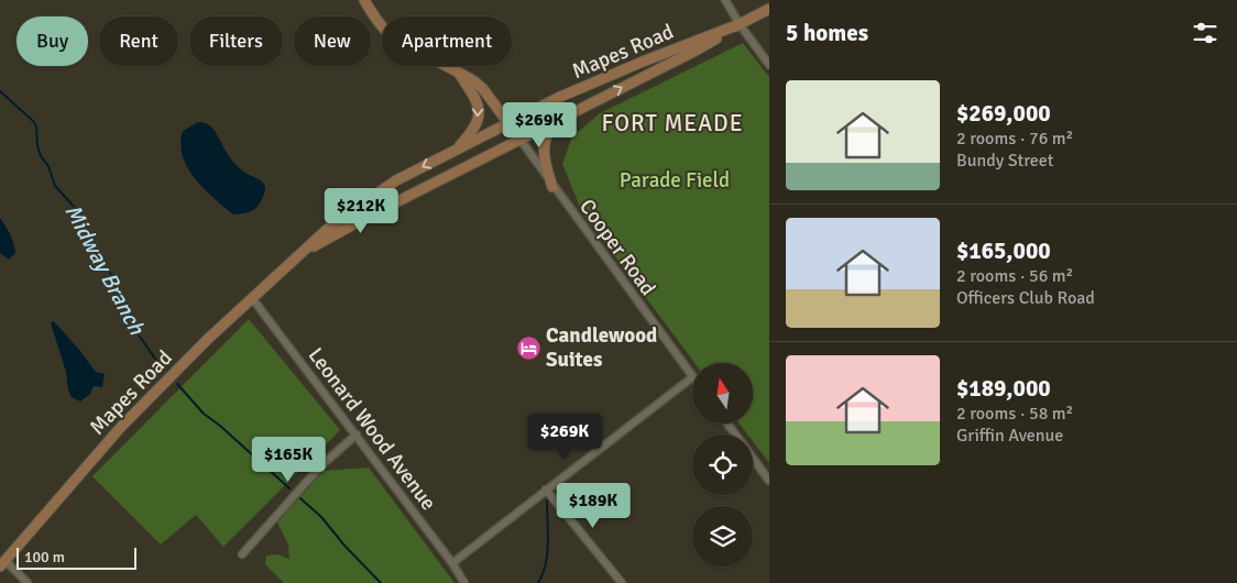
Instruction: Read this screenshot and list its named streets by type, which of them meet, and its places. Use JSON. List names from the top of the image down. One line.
{"streets":{"street":["Mapes Road","Cooper Road","Leonard Wood Avenue"]},"crossings":[["Mapes Road","Cooper Road"],["Mapes Road","Leonard Wood Avenue"]],"districts":["FORT MEADE"],"water":["Midway Branch"],"parks":["Parade Field"],"places":{"hotel":["Candlewood Suites"]},"scale_bar":"100 m","north":"top","page":{"heading":"5 homes","chip":["Buy","Rent","Filters","New","Apartment"],"list":[{"name":"$269,000","note":"2 rooms · 76 m² · Bundy Street"},{"name":"$165,000","note":"2 rooms · 56 m² · Officers Club Road"},{"name":"$189,000","note":"2 rooms · 58 m² · Griffin Avenue"}],"price":["$269K","$212K","$269K","$165K","$189K"],"scale":"100 m"}}
